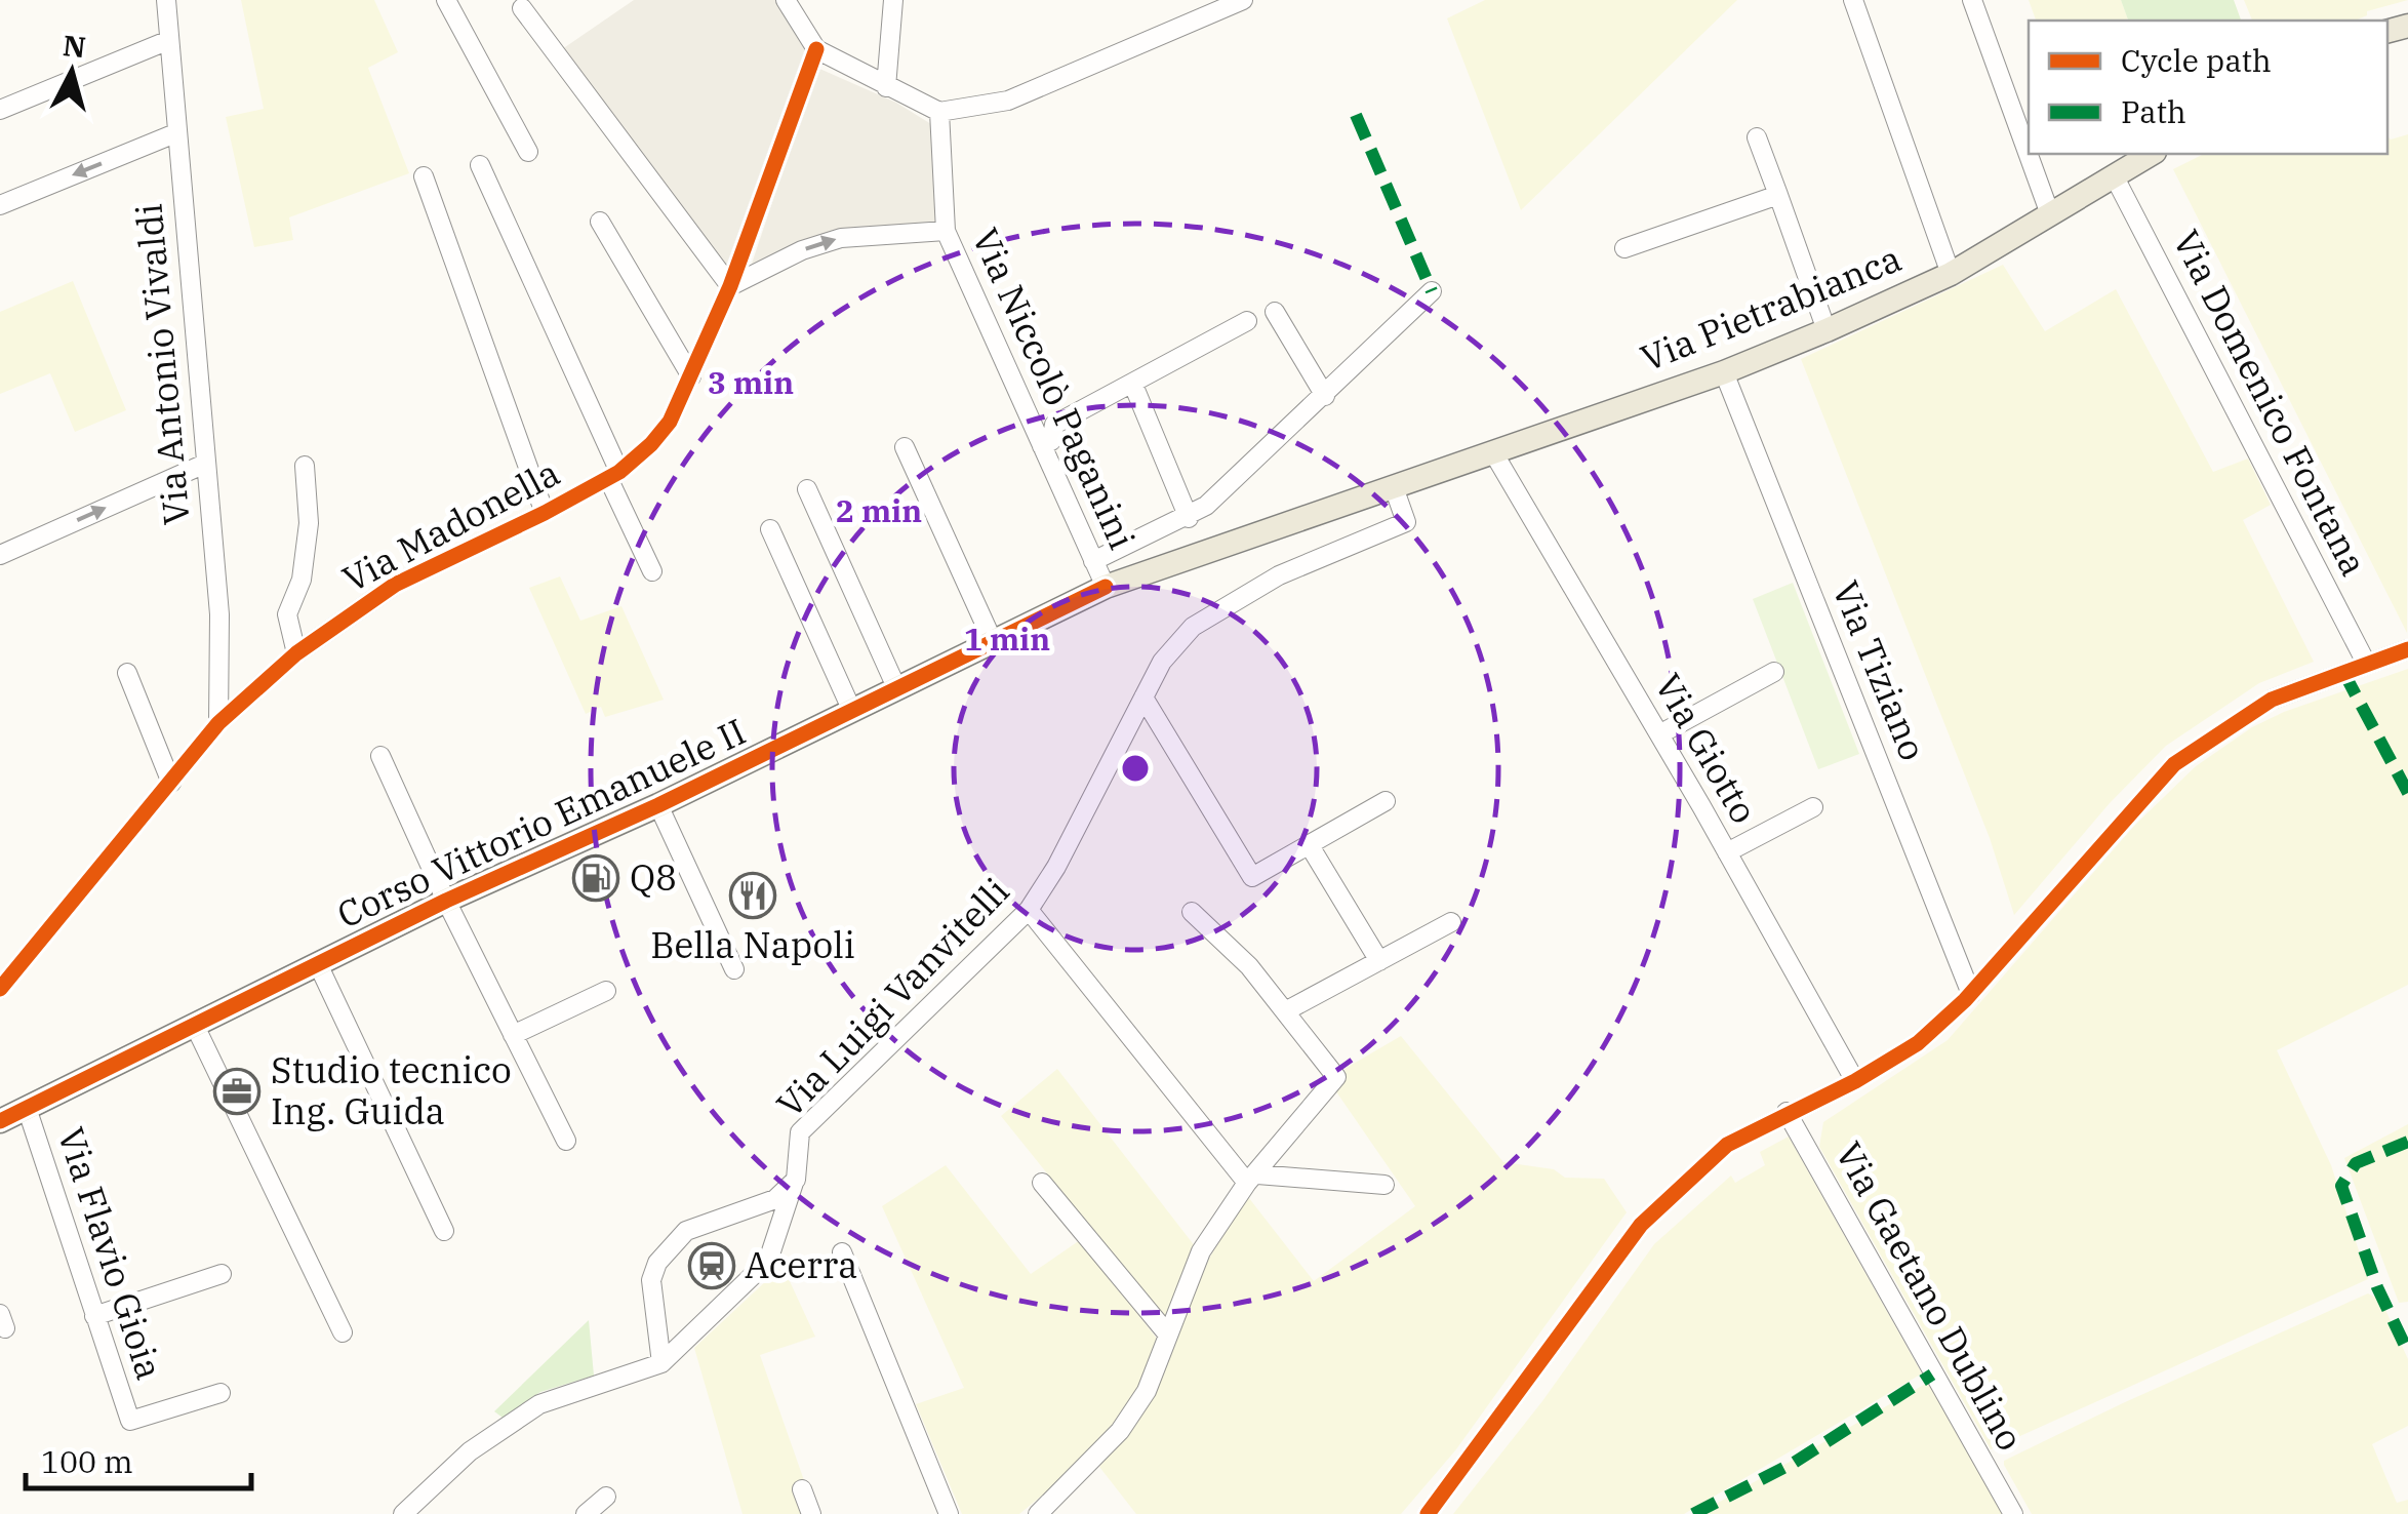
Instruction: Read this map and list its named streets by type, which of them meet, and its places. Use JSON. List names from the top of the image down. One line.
{"streets":{"main road":["Via Pietrabianca","Corso Vittorio Emanuele II"],"street":["Via Antonio Vivaldi","Via Niccolò Paganini","Via Domenico Fontana","Via Madonella","Via Tiziano","Via Giotto","Via Luigi Vanvitelli","Via Flavio Gioia","Via Gaetano Dublino"]},"crossings":[["Via Pietrabianca","Via Niccolò Paganini"],["Via Pietrabianca","Via Domenico Fontana"],["Via Pietrabianca","Via Tiziano"],["Via Pietrabianca","Via Giotto"],["Via Pietrabianca","Corso Vittorio Emanuele II"],["Via Pietrabianca","Via Luigi Vanvitelli"],["Via Antonio Vivaldi","Via Madonella"],["Via Niccolò Paganini","Corso Vittorio Emanuele II"],["Corso Vittorio Emanuele II","Via Flavio Gioia"]],"places":{"fuel station":["Q8"],"restaurant":["Bella Napoli"],"office":["Studio tecnico Ing. Guida"],"station":["Acerra"]},"legend":["Cycle path","Path"],"scale_bar":"100 m","north":"top","rings":["3 min","2 min","1 min"]}
